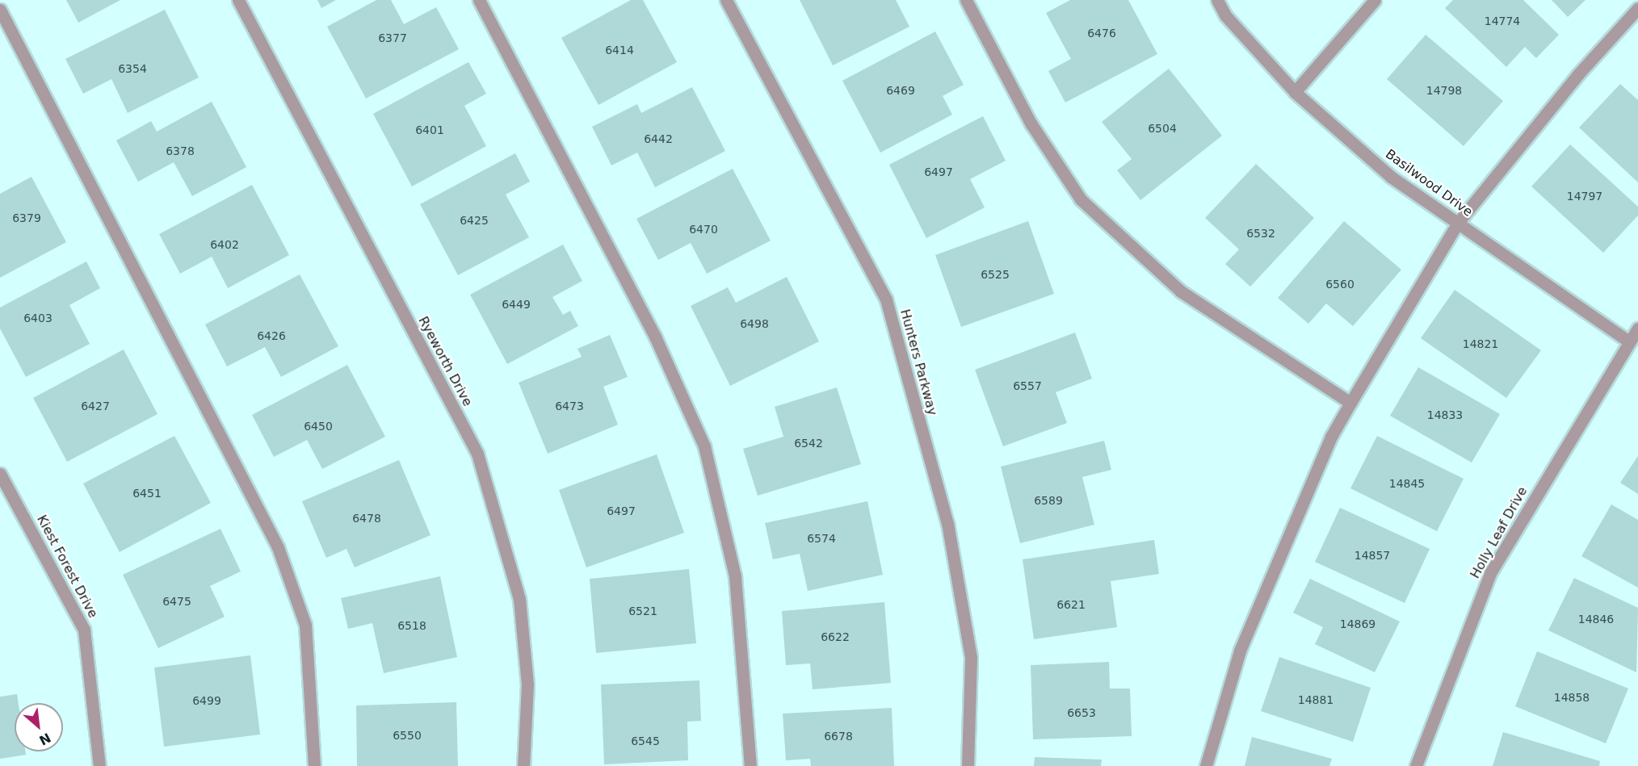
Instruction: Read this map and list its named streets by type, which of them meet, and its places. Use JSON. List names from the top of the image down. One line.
{"streets":{"street":["Basilwood Drive","Ryeworth Drive","Hunters Parkway","Holly Leaf Drive","Kiest Forest Drive"]},"crossings":[["Basilwood Drive","Holly Leaf Drive"]],"house_numbers":["14774","6476","6377","6414","6354","6469","14798","6504","6401","6442","6378","6497","14797","6379","6425","6470","6532","6402","6525","6560","6449","6403","6498","6426","14821","6557","6427","6473","14833","6450","6542","14845","6451","6589","6497","6478","6574","14857","6475","6621","6521","14846","14869","6518","6622","14858","14881","6499","6653","6550","6678","6545"],"north":"bottom right"}
